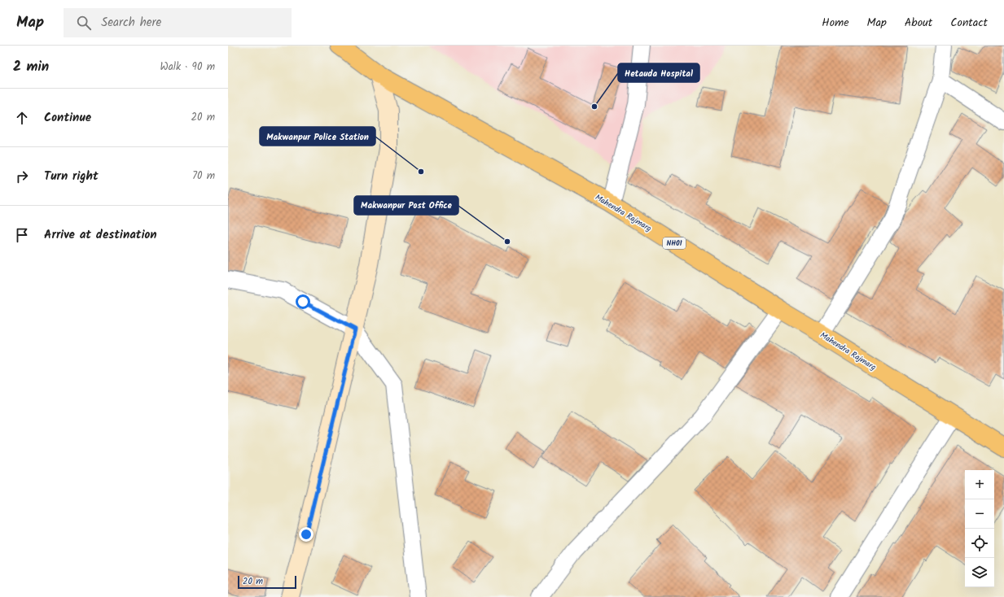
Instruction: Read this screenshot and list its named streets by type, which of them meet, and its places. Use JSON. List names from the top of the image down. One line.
{"streets":{"highway":["Mahendra Rajmarg","NH01"]},"places":["Hetauda Hospital","Makwanpur Police Station","Makwanpur Post Office"],"scale_bar":"20 m","page":{"header":"Map","search":"Search here","nav":["Home","Map","About","Contact"],"heading":["2 min","Walk · 90 m"],"list":[["Continue","20 m"],["Turn right","70 m"],"Arrive at destination"],"map_buttons":["+","−"],"scale":"20 m"}}
